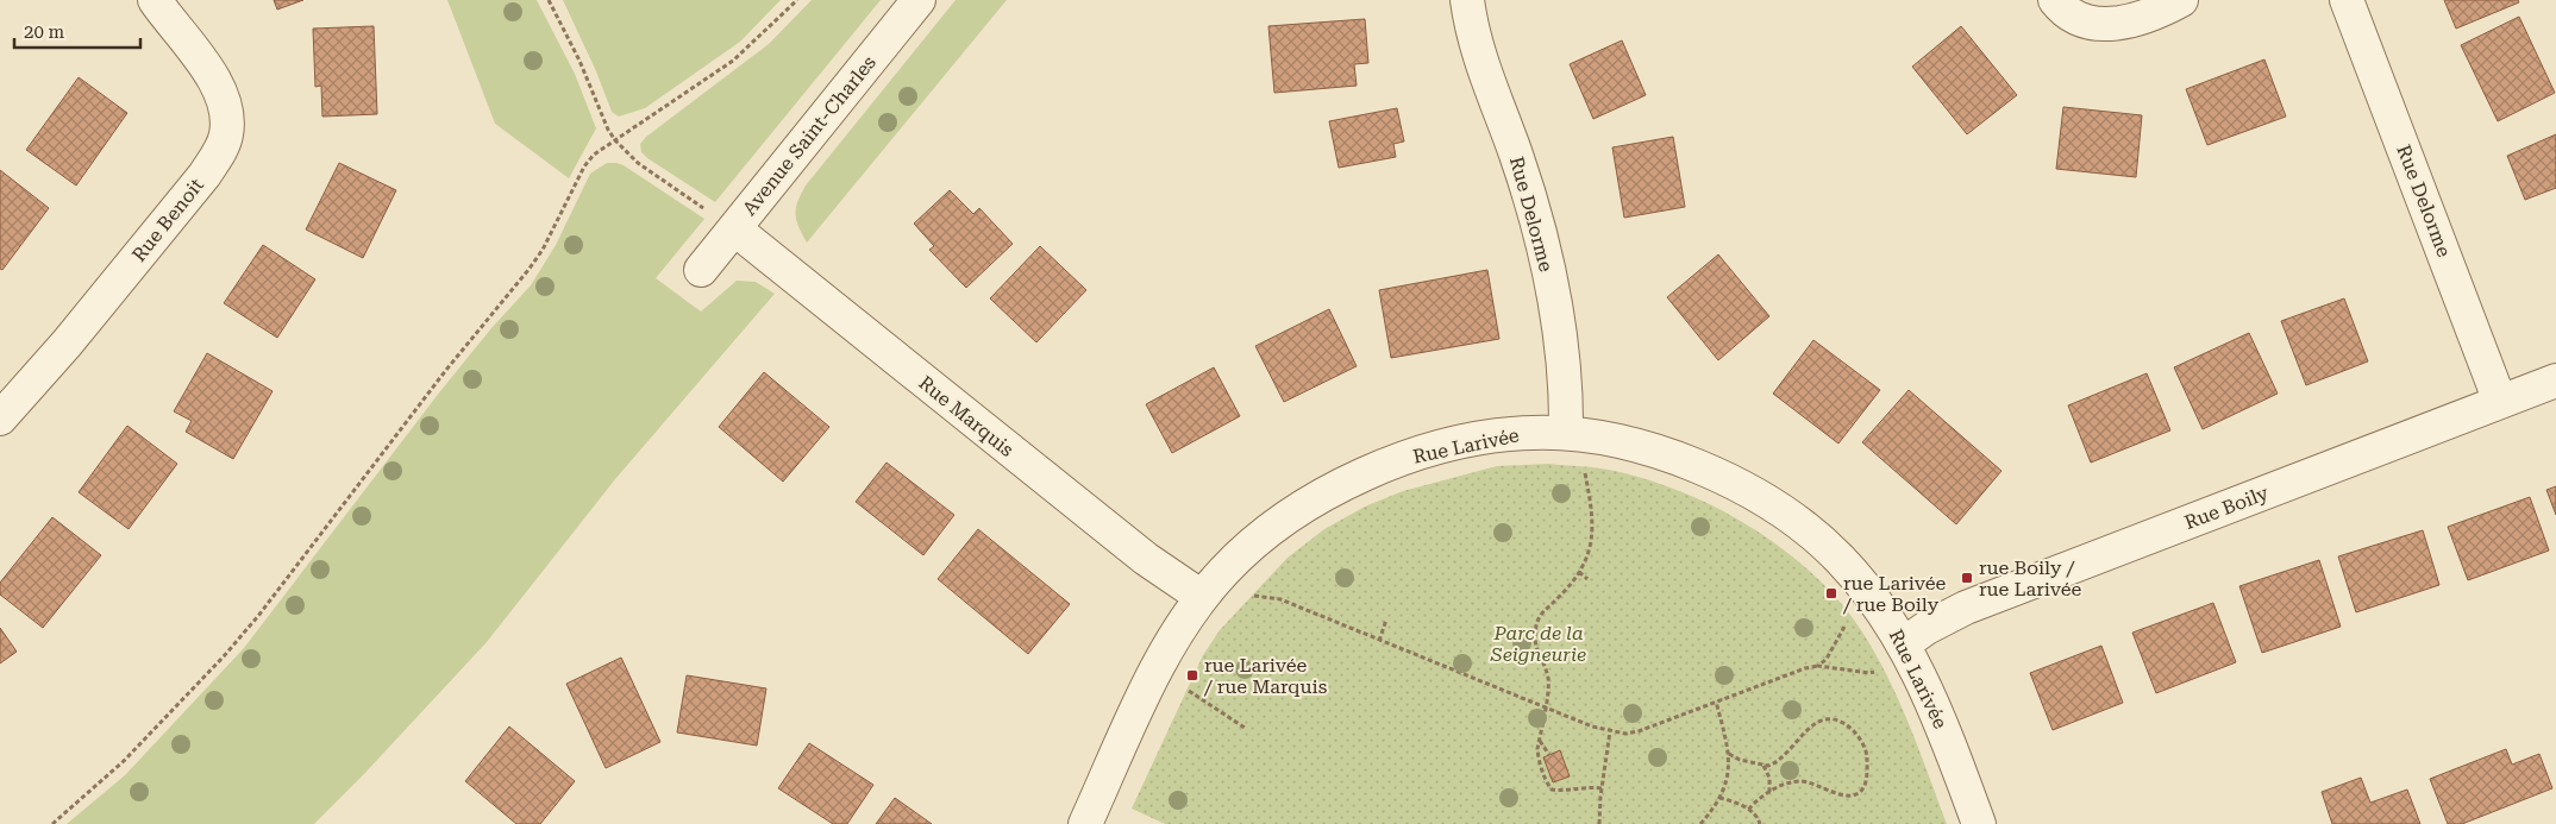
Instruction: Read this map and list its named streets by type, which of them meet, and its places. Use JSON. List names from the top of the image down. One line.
{"streets":{"street":["Avenue Saint-Charles","Rue Delorme","Rue Benoit","Rue Marquis","Rue Larivée","Rue Boily"]},"crossings":[["Avenue Saint-Charles","Rue Marquis"],["Rue Delorme","Rue Larivée"],["Rue Delorme","Rue Boily"],["Rue Marquis","Rue Larivée"],["Rue Larivée","Rue Boily"]],"parks":["Parc de la Seigneurie"],"places":{"transit":["rue Boily / rue Larivée","rue Larivée / rue Boily","rue Larivée / rue Marquis"]},"scale_bar":"20 m"}
